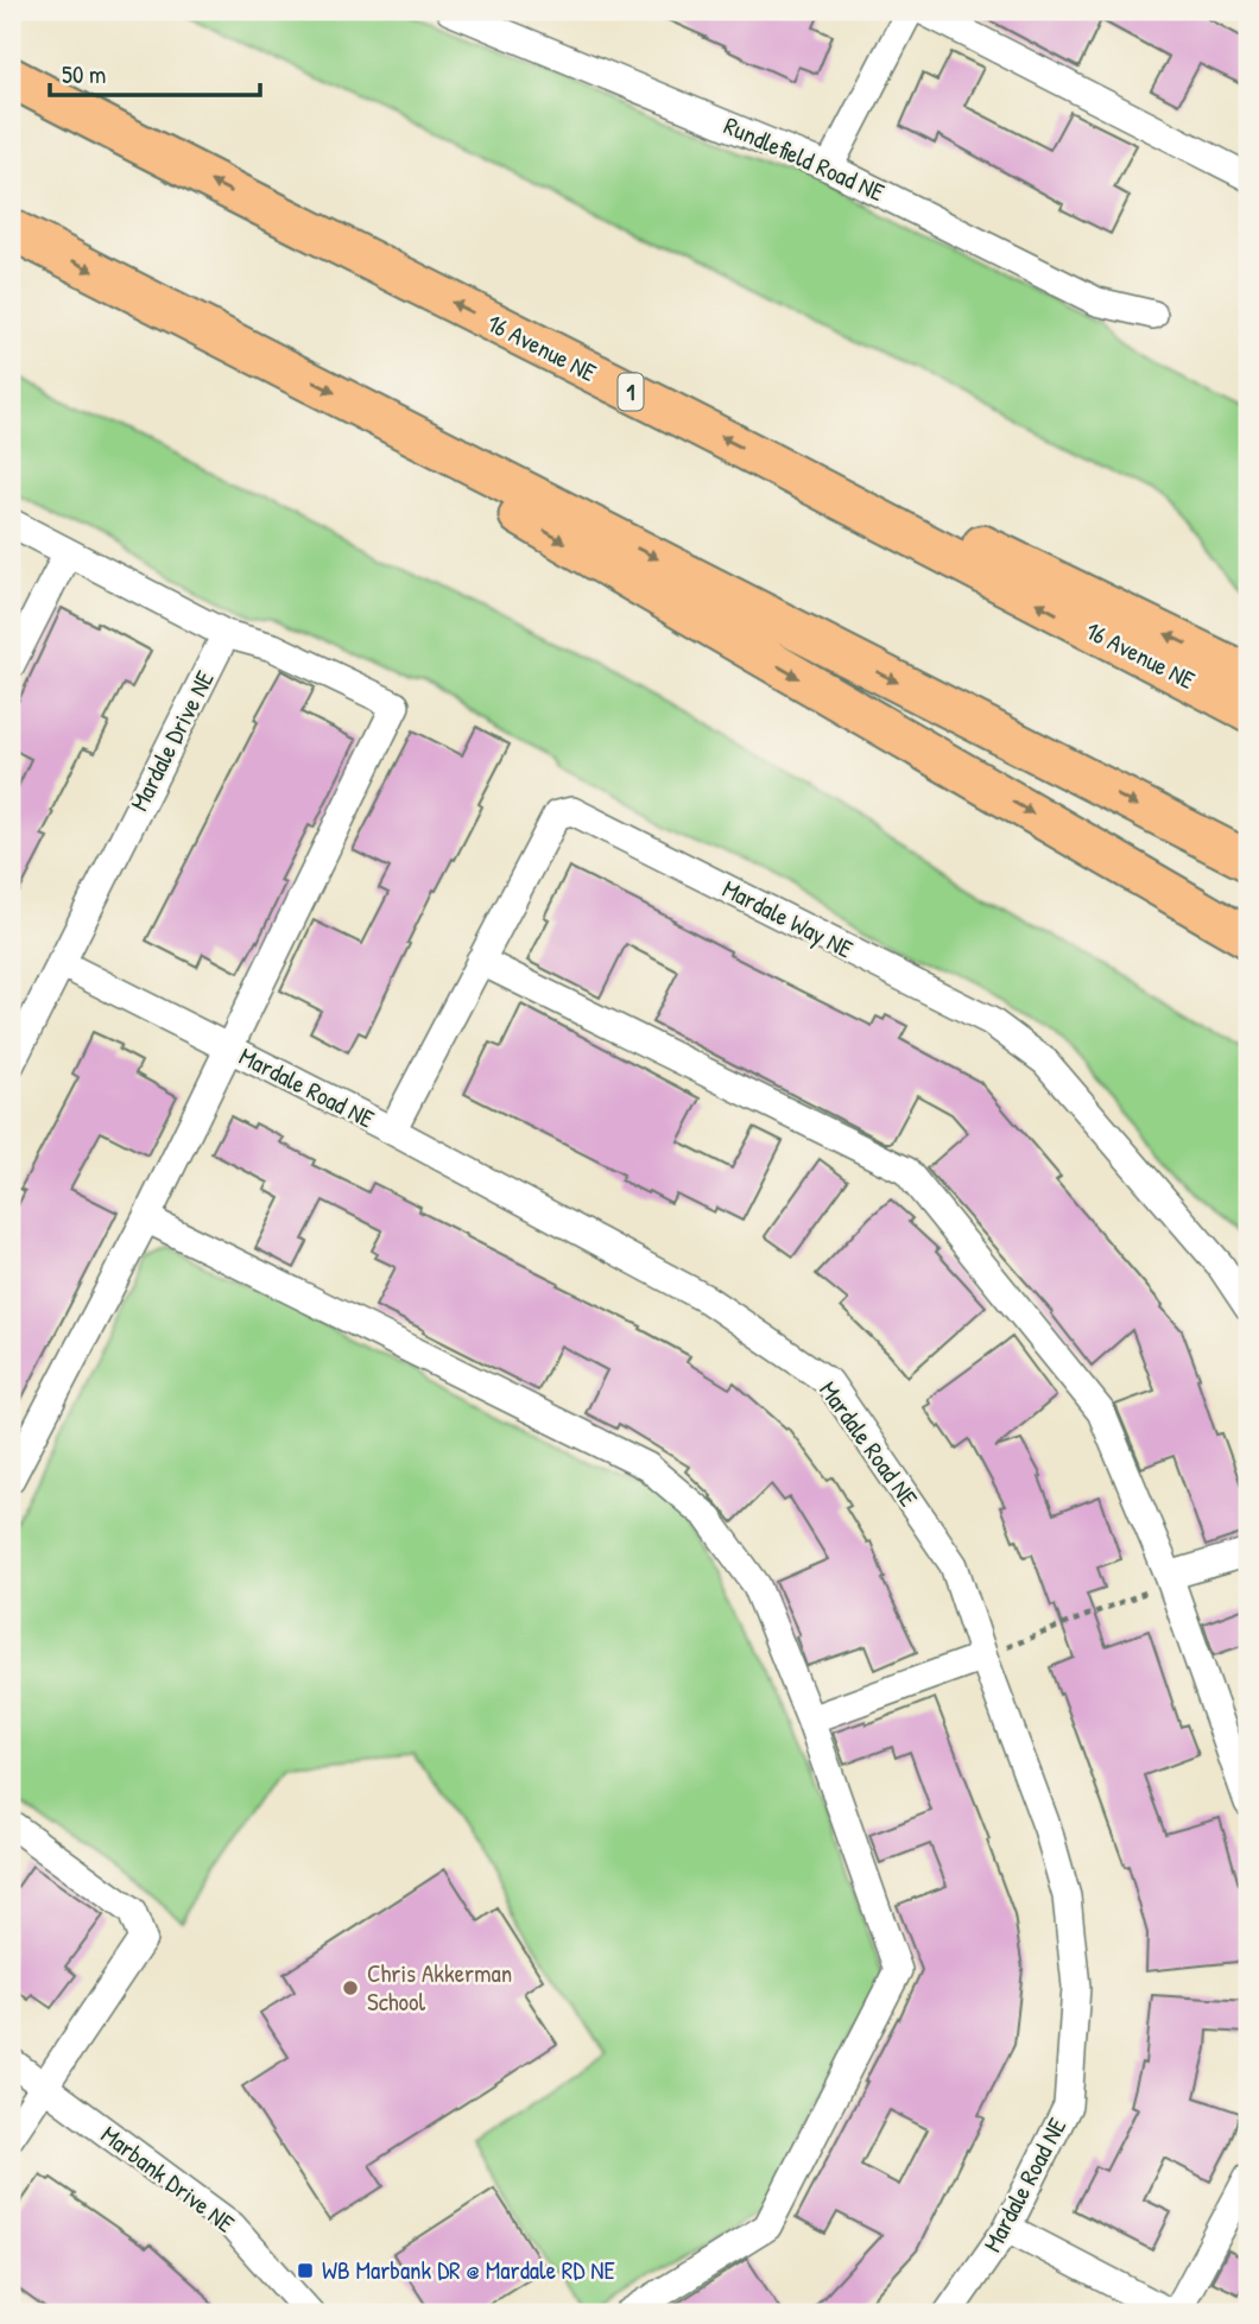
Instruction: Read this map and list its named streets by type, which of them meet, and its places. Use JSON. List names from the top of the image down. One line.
{"streets":{"highway":["16 Avenue NE","1"],"street":["Rundlefield Road NE","Mardale Drive NE","Mardale Way NE","Mardale Road NE","Marbank Drive NE"]},"crossings":[["Mardale Drive NE","Mardale Road NE"],["Mardale Way NE","Mardale Road NE"]],"places":{"other":["Chris Akkerman School"],"transit":["WB Marbank DR @ Mardale RD NE"]},"scale_bar":"50 m"}
